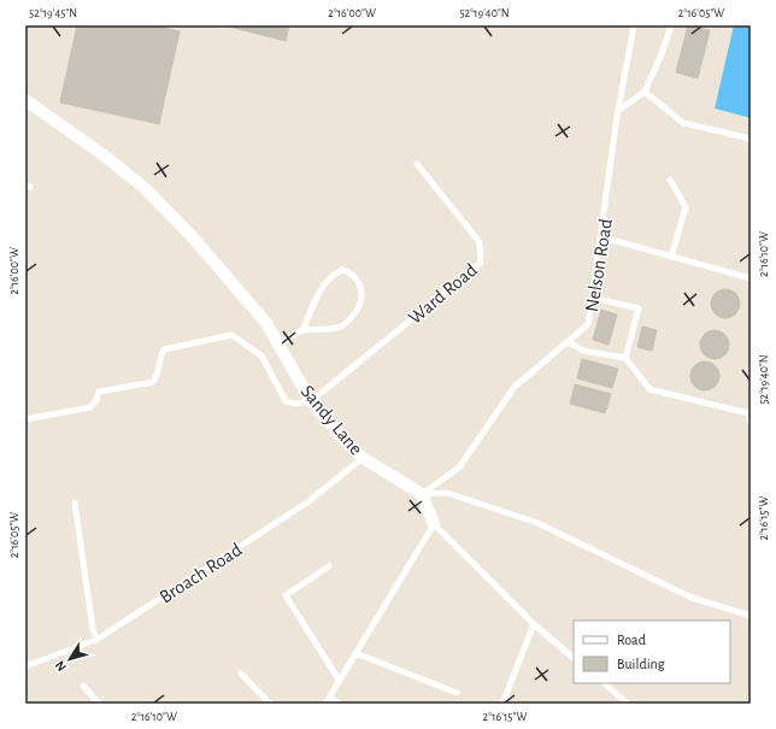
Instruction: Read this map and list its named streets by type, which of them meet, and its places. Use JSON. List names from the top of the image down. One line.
{"streets":{"street":["Sandy Lane"],"lane":["Nelson Road","Ward Road","Broach Road"]},"crossings":[["Nelson Road","Sandy Lane"],["Ward Road","Sandy Lane"],["Sandy Lane","Broach Road"]],"legend":["Road","Building"],"north":"bottom left","coordinates":["52°19'45\"N","2°16'00\"W","52°19'40\"N","2°16'05\"W","2°16'10\"W","2°16'15\"W"]}
